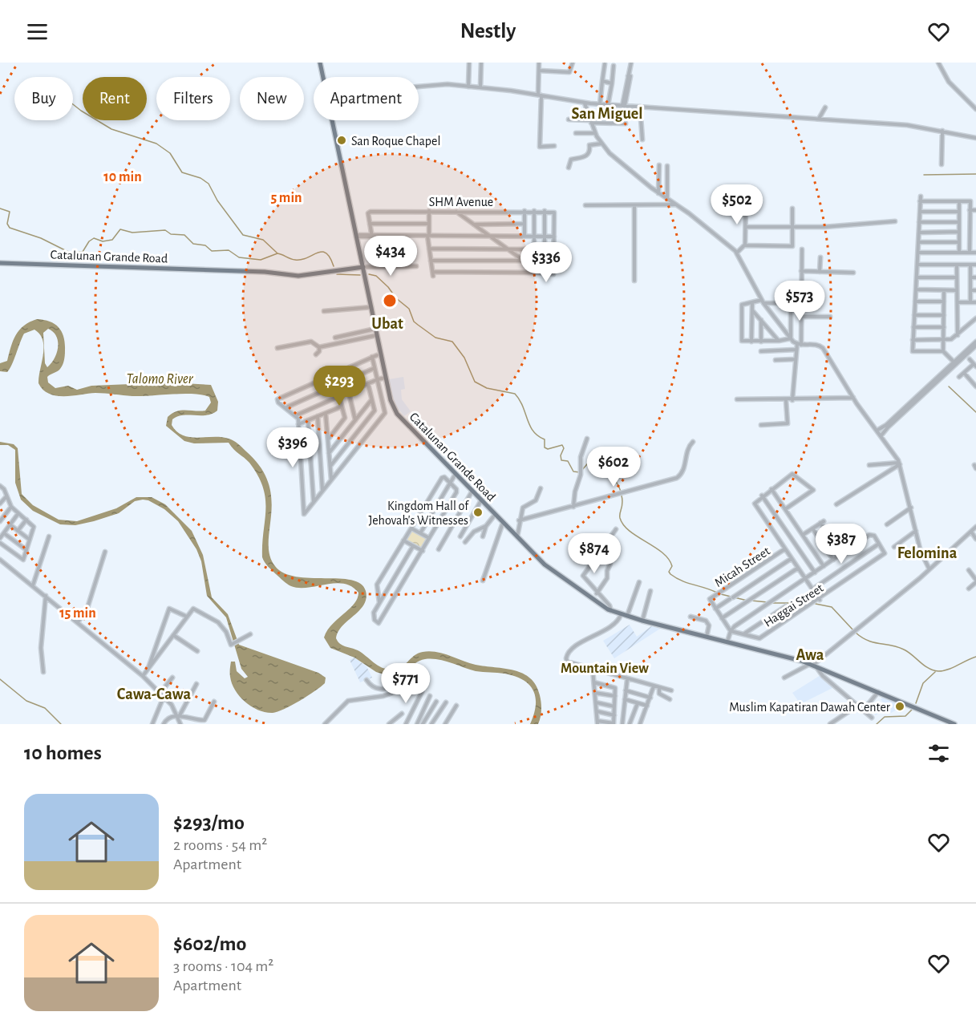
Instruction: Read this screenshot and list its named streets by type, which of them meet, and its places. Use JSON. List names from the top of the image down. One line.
{"streets":{"main road":["Catalunan Grande Road"],"street":["SHM Avenue","Micah Street","Haggai Street"]},"districts":["San Miguel","Ubat","Felomina","Awa","Mountain View","Cawa-Cawa"],"water":["Talomo River"],"places":["San Roque Chapel","Kingdom Hall of Jehovah's Witnesses","Muslim Kapatiran Dawah Center"],"page":{"header":"Nestly","chip":["Buy","Rent","Filters","New","Apartment"],"price":["$502","$434","$336","$573","$293","$396","$602","$387","$874","$771"],"heading":"10 homes","list":[{"name":"$293/mo","note":"2 rooms · 54 m² · Apartment"},{"name":"$602/mo","note":"3 rooms · 104 m² · Apartment"}]},"rings":["10 min","5 min","15 min"]}
